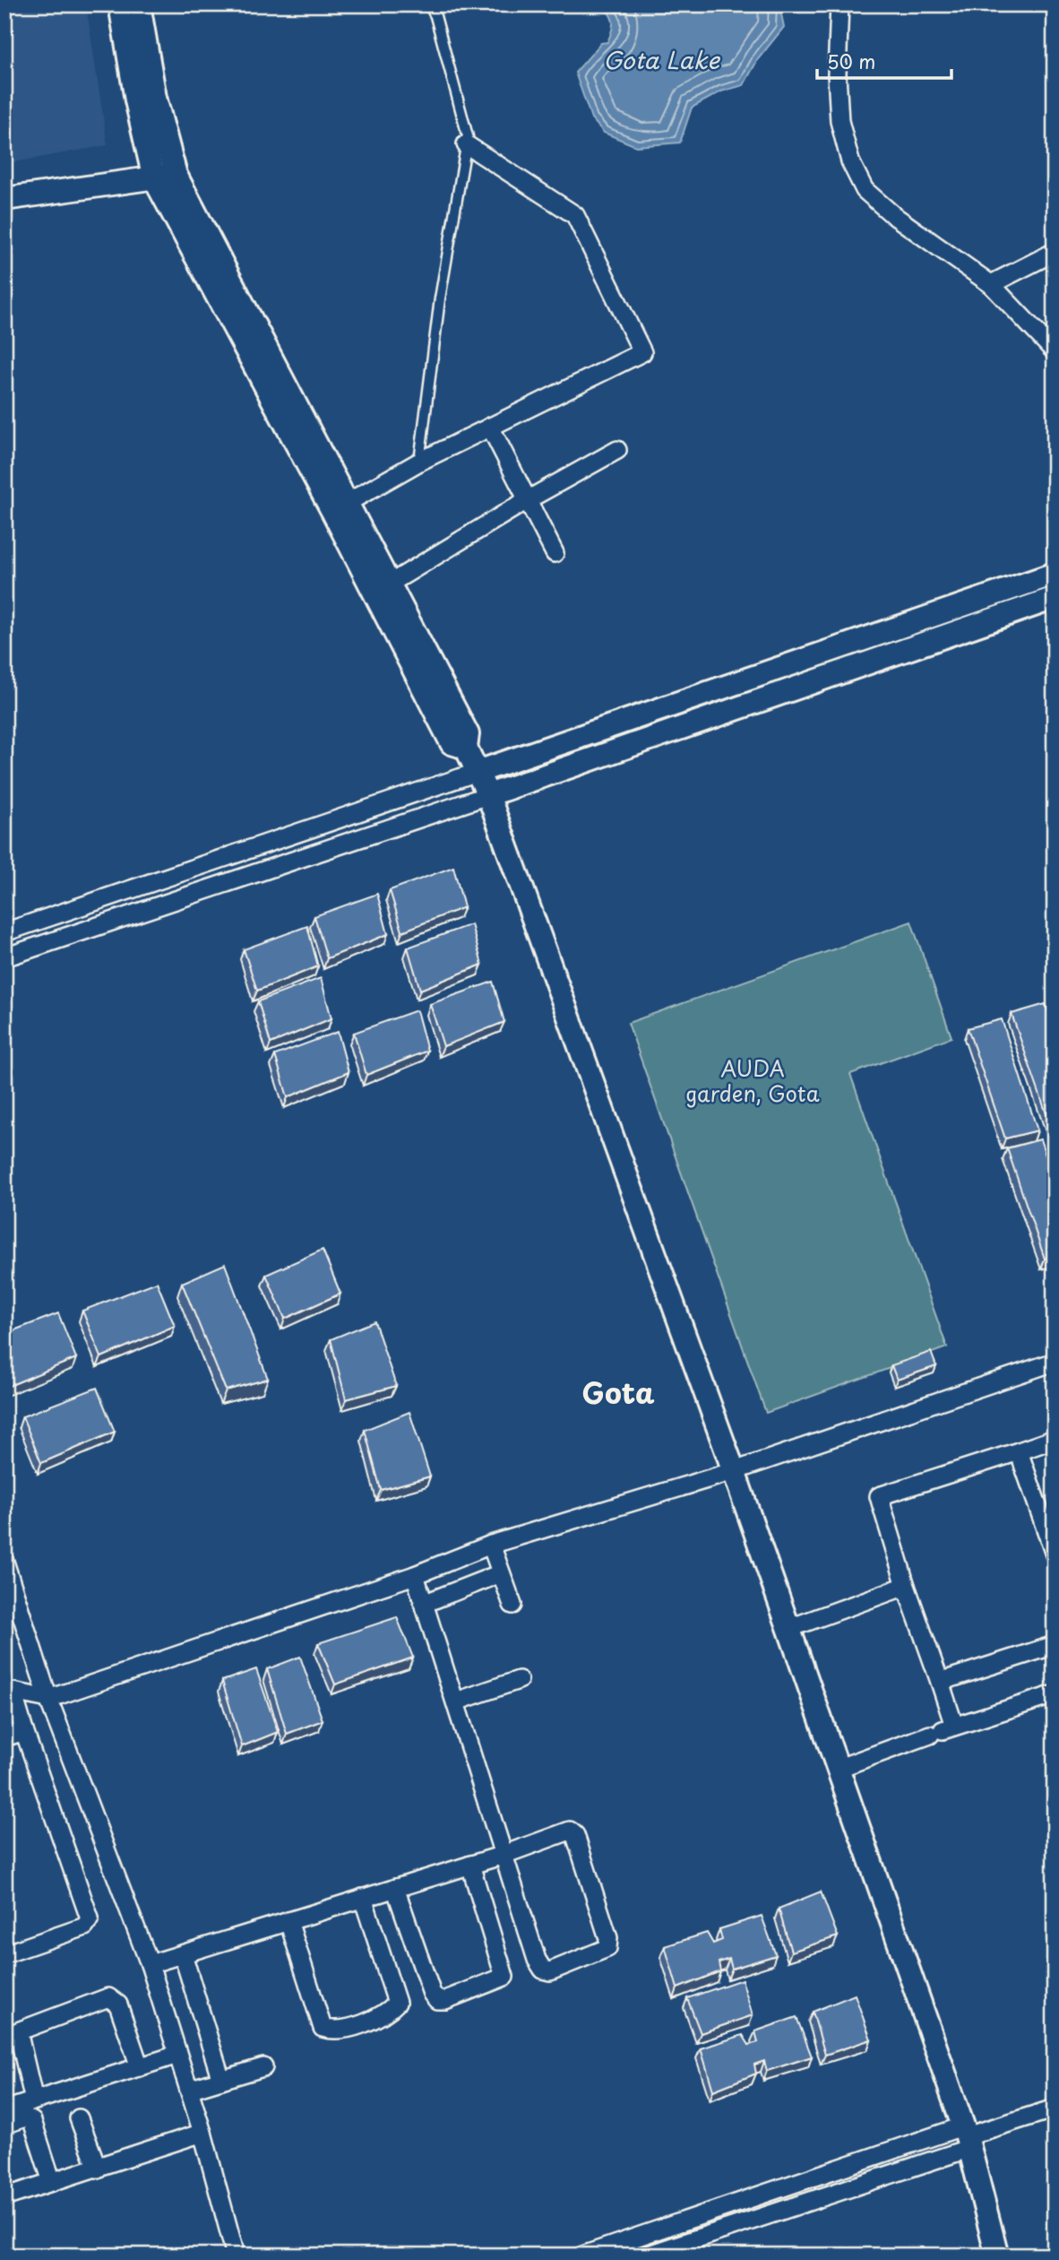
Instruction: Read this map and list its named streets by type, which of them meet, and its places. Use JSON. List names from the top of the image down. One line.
{"districts":["Gota"],"water":["Gota Lake"],"parks":["AUDA garden, Gota"],"scale_bar":"50 m"}
